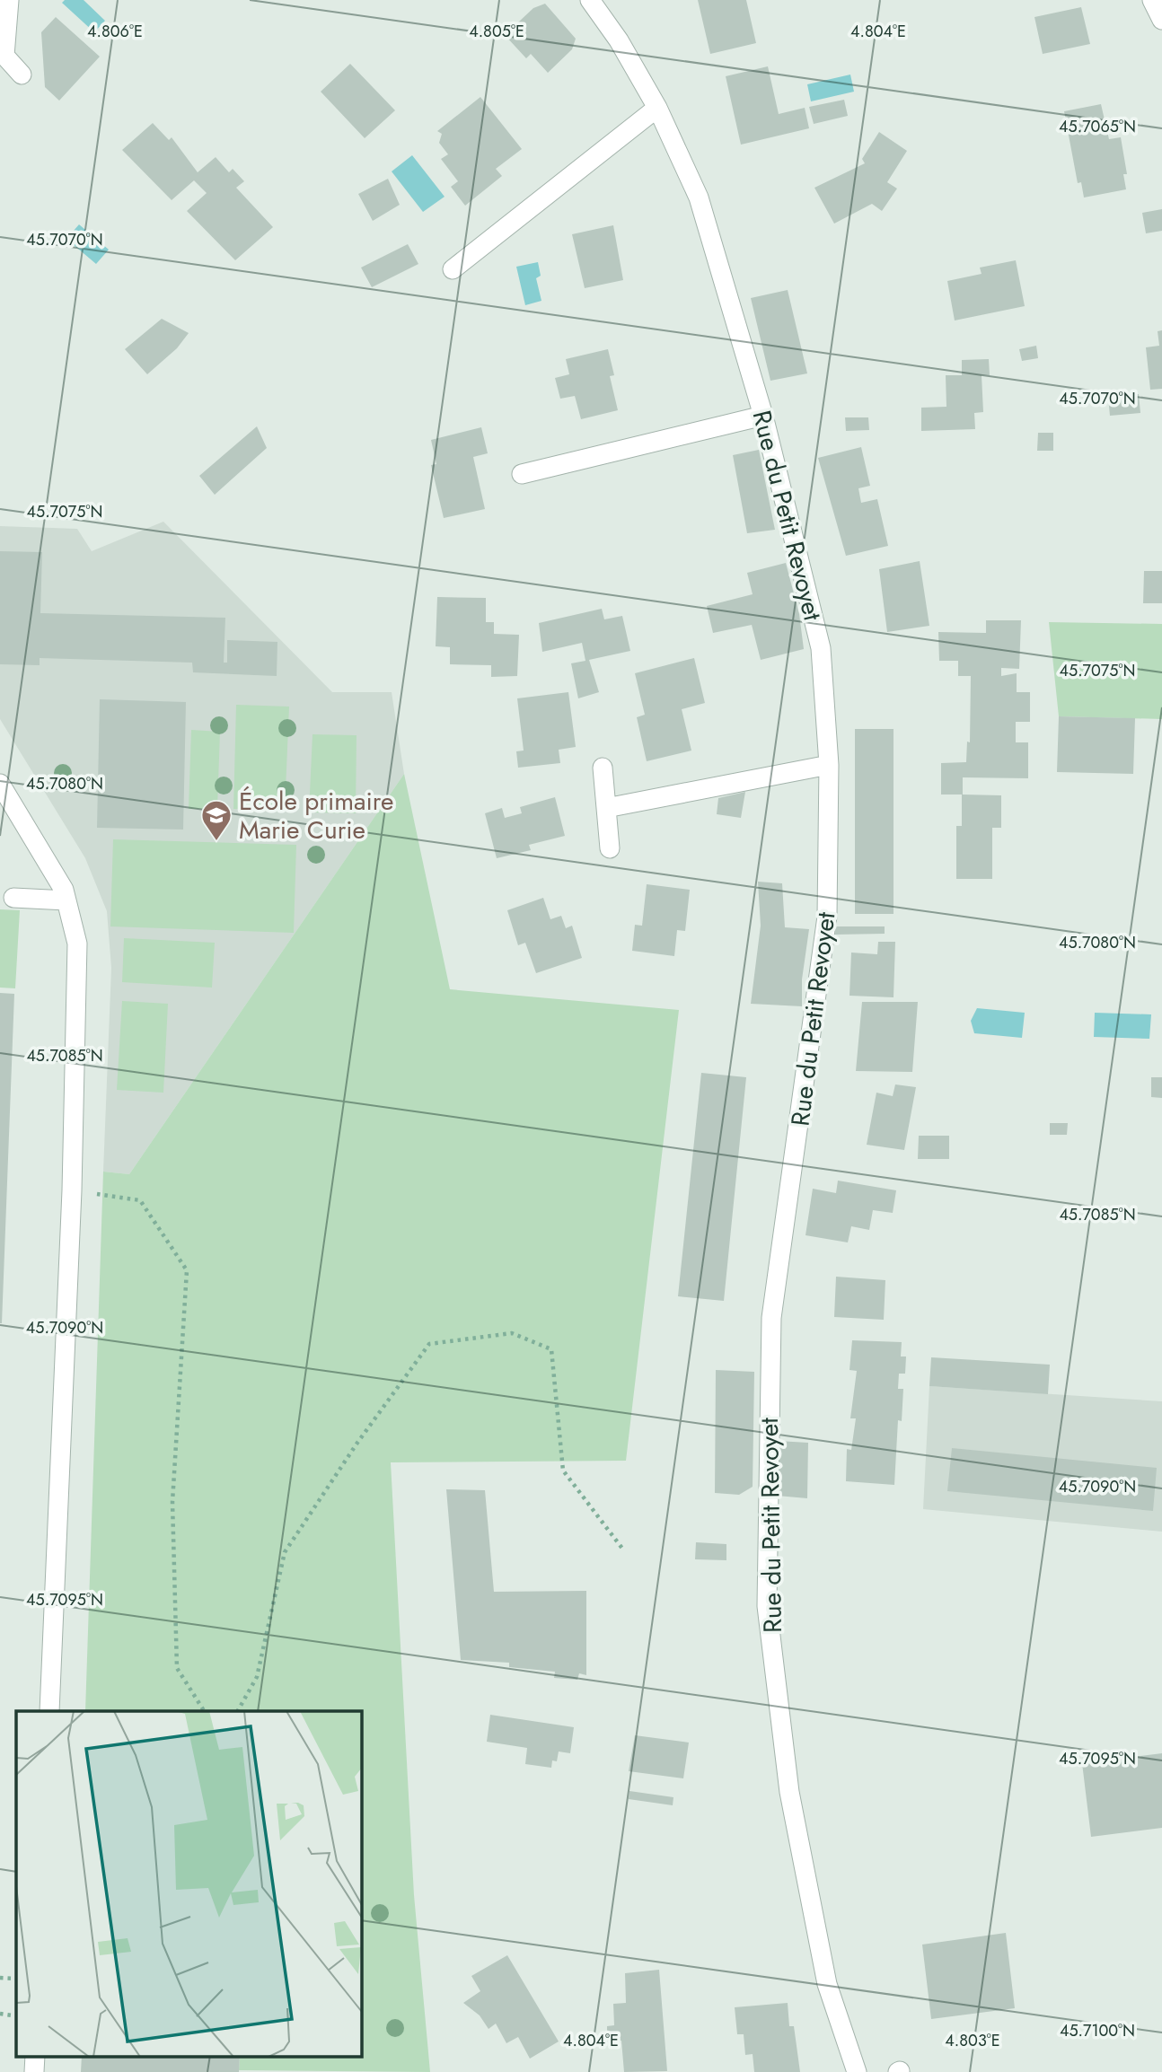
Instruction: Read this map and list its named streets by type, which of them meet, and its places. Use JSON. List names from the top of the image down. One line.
{"streets":{"street":["Rue du Petit Revoyet"]},"places":{"school or university":["École primaire Marie Curie"]},"coordinates":["4.806°E","4.805°E","4.804°E","45.7065°N","45.7070°N","45.7075°N","45.7080°N","45.7085°N","45.7090°N","45.7095°N","45.7100°N","4.803°E"]}
